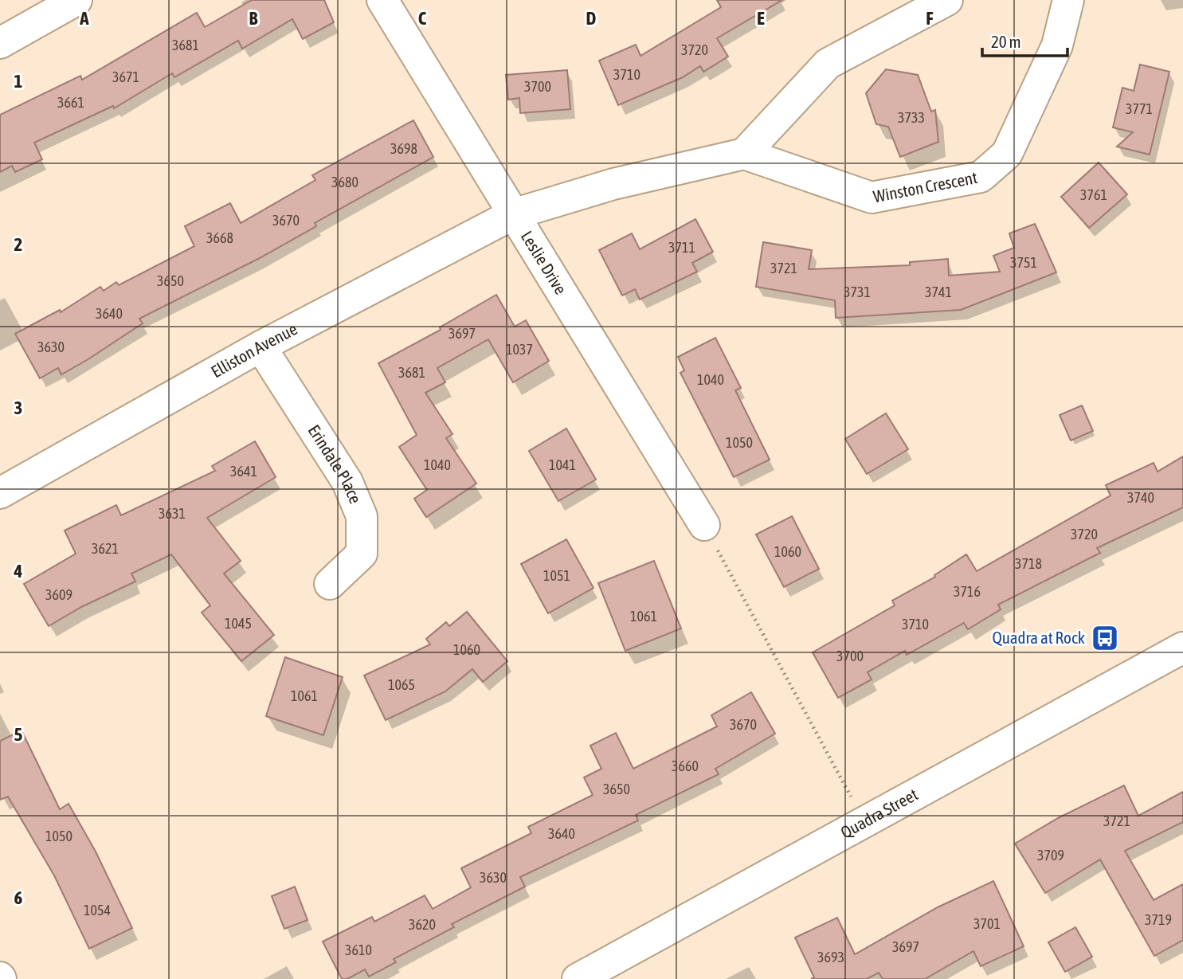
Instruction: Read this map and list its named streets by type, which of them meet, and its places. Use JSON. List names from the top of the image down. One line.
{"streets":{"street":["Winston Crescent","Leslie Drive","Elliston Avenue","Erindale Place","Quadra Street"]},"crossings":[["Leslie Drive","Elliston Avenue"],["Elliston Avenue","Erindale Place"]],"places":{"bus stop":["Quadra at Rock"]},"house_numbers":["3681","3720","3710","3671","3700","3661","3771","3733","3698","3680","3761","3670","3668","3711","3751","3721","3650","3731","3741","3640","3697","3630","1037","3681","1040","1050","1040","1041","3641","3740","3631","3720","3621","1060","3718","1051","3716","3609","1061","1045","3710","1060","3700","1065","1061","3670","3660","3650","3721","3640","1050","3709","3630","1054","3719","3701","3620","3697","3610","3693"],"scale_bar":"20 m","grid":{"columns":["A","B","C","D","E","F"],"rows":["1","2","3","4","5","6"]}}
